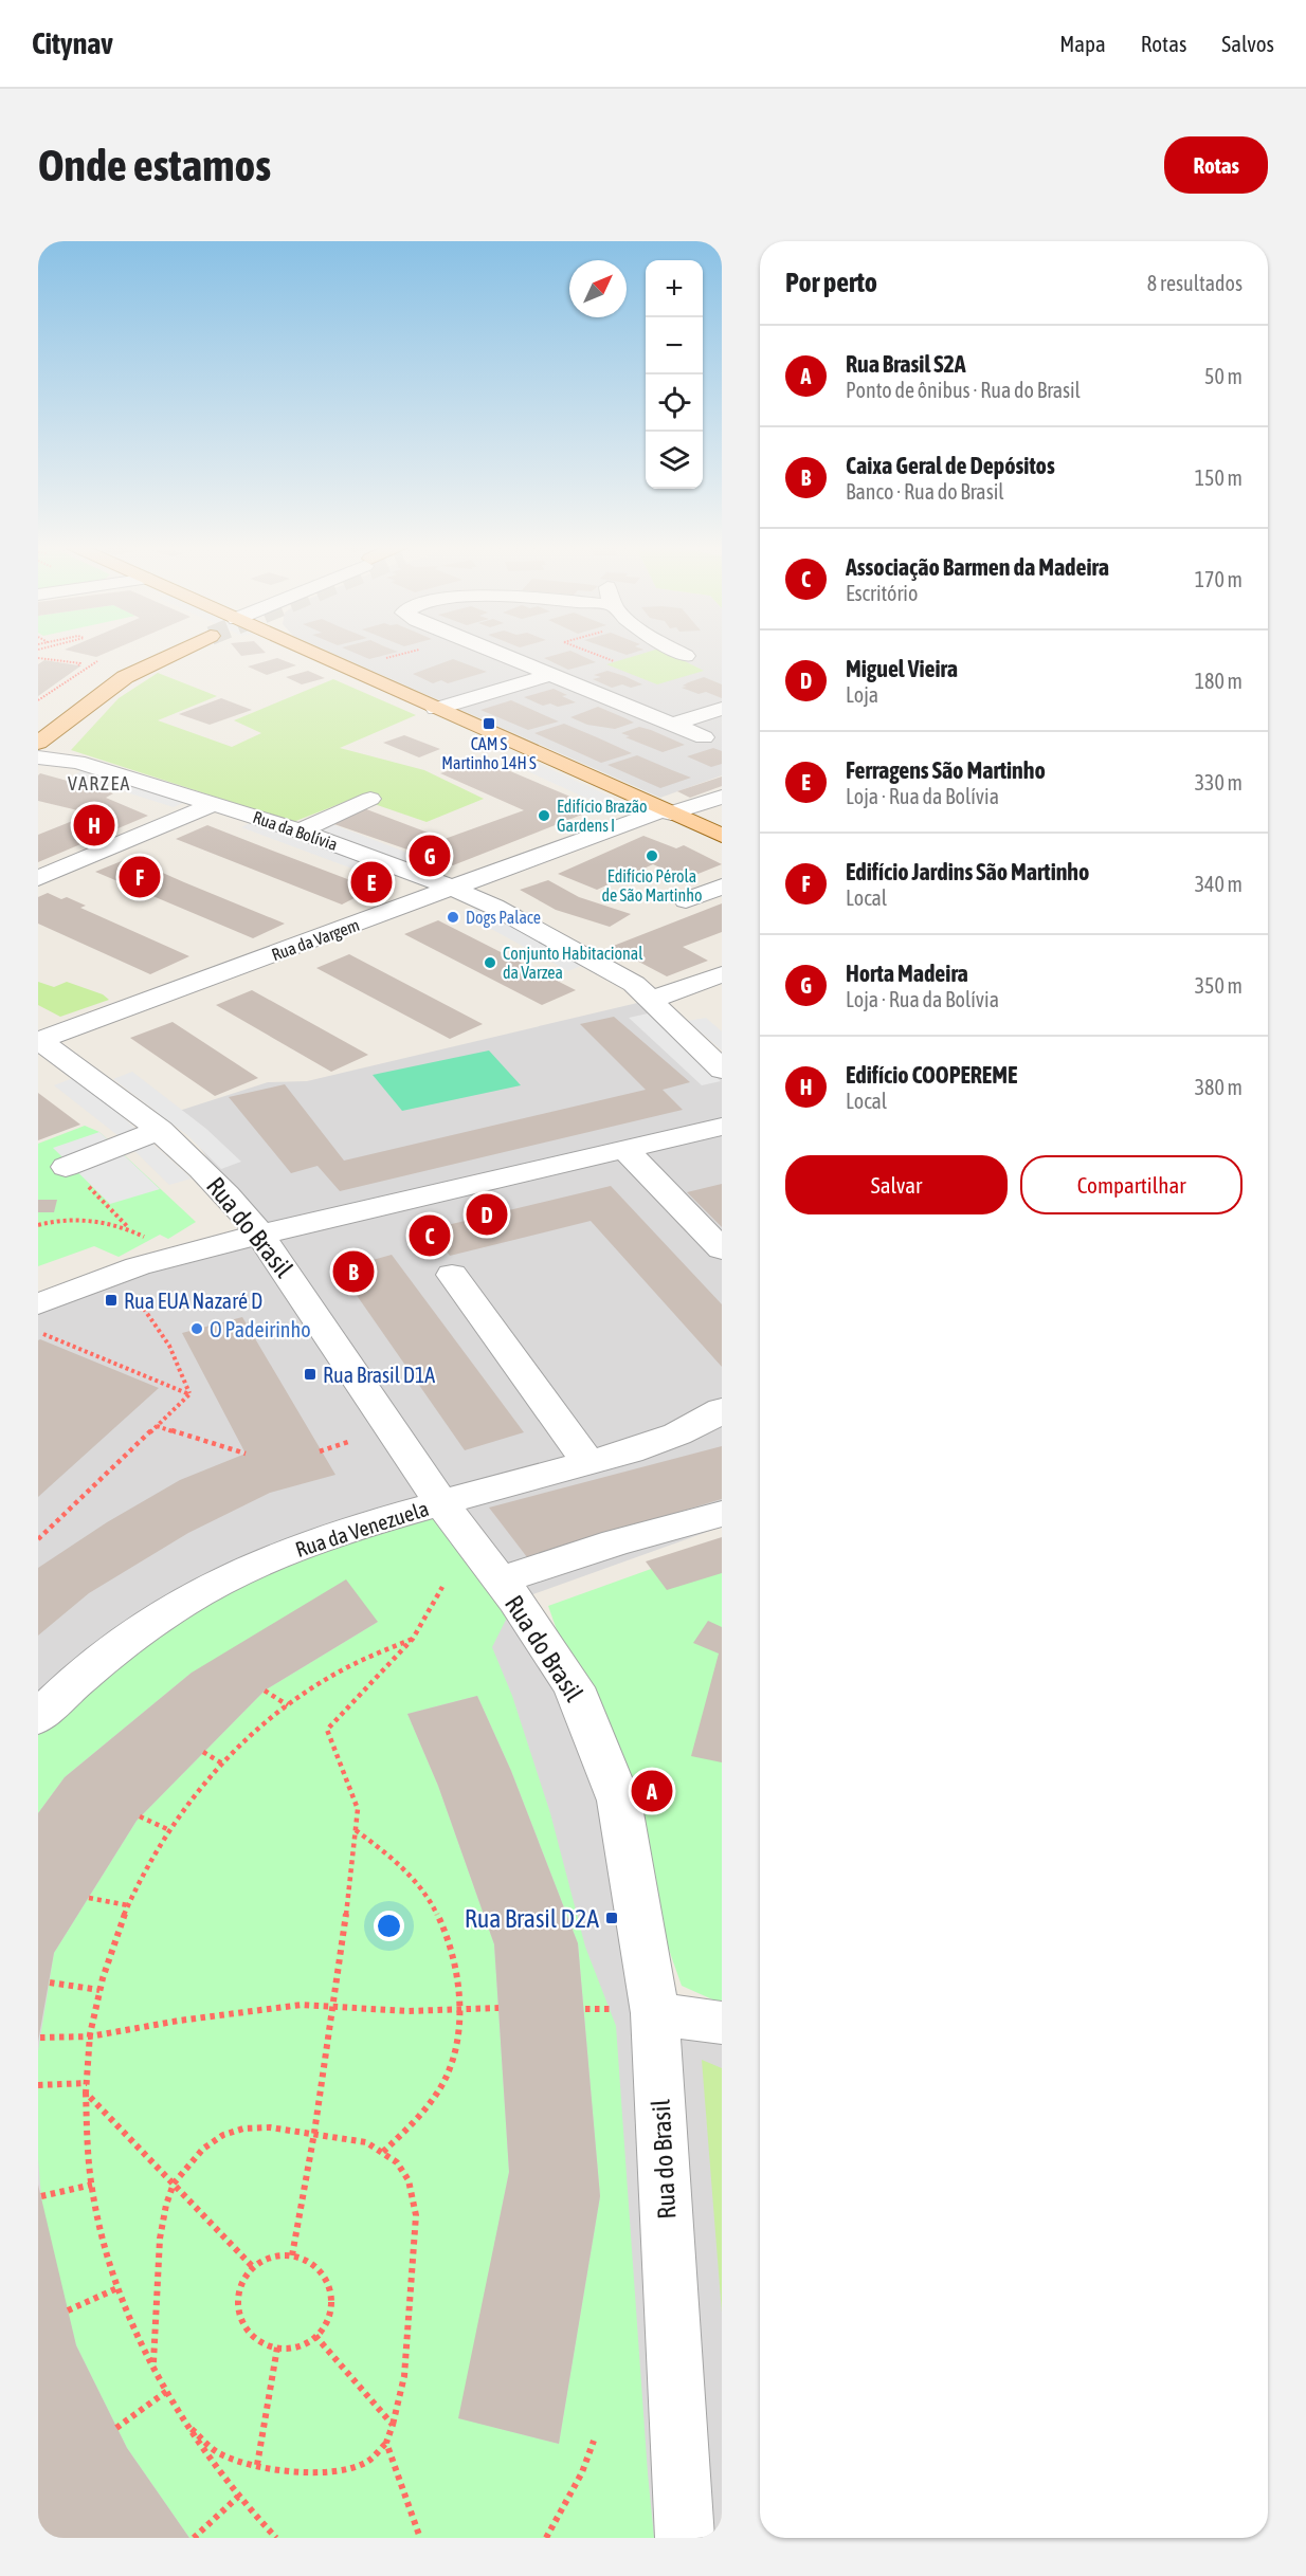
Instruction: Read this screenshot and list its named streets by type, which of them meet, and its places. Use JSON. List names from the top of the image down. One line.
{"streets":{"street":["Rua da Bolívia","Rua da Vargem","Rua do Brasil","Rua da Venezuela"]},"crossings":[["Rua da Bolívia","Rua da Vargem"],["Rua da Vargem","Rua do Brasil"],["Rua do Brasil","Rua da Venezuela"]],"districts":["VARZEA"],"places":{"transit":["CAM S Martinho 14H S","Rua EUA Nazaré D","Rua Brasil D1A","Rua Brasil D2A"],"other":["Edifício Brazão Gardens I","Edifício Pérola de São Martinho","Dogs Palace","Conjunto Habitacional da Varzea","O Padeirinho"]},"north":"top right","page":{"header":"Citynav","nav":["Mapa","Rotas","Salvos"],"buttons":["Rotas",["Salvar","Compartilhar"]],"title":"Onde estamos","heading":["Por perto","8 resultados"],"map_buttons":["+","−"],"list":[{"mark":"A","name":"Rua Brasil S2A","note":"Ponto de ônibus · Rua do Brasil","value":"50 m"},{"mark":"B","name":"Caixa Geral de Depósitos","note":"Banco · Rua do Brasil","value":"150 m"},{"mark":"C","name":"Associação Barmen da Madeira","note":"Escritório","value":"170 m"},{"mark":"D","name":"Miguel Vieira","note":"Loja","value":"180 m"},{"mark":"E","name":"Ferragens São Martinho","note":"Loja · Rua da Bolívia","value":"330 m"},{"mark":"F","name":"Edifício Jardins São Martinho","note":"Local","value":"340 m"},{"mark":"G","name":"Horta Madeira","note":"Loja · Rua da Bolívia","value":"350 m"},{"mark":"H","name":"Edifício COOPEREME","note":"Local","value":"380 m"}],"pins":["H","G","F","E","D","C","B","A"]}}
